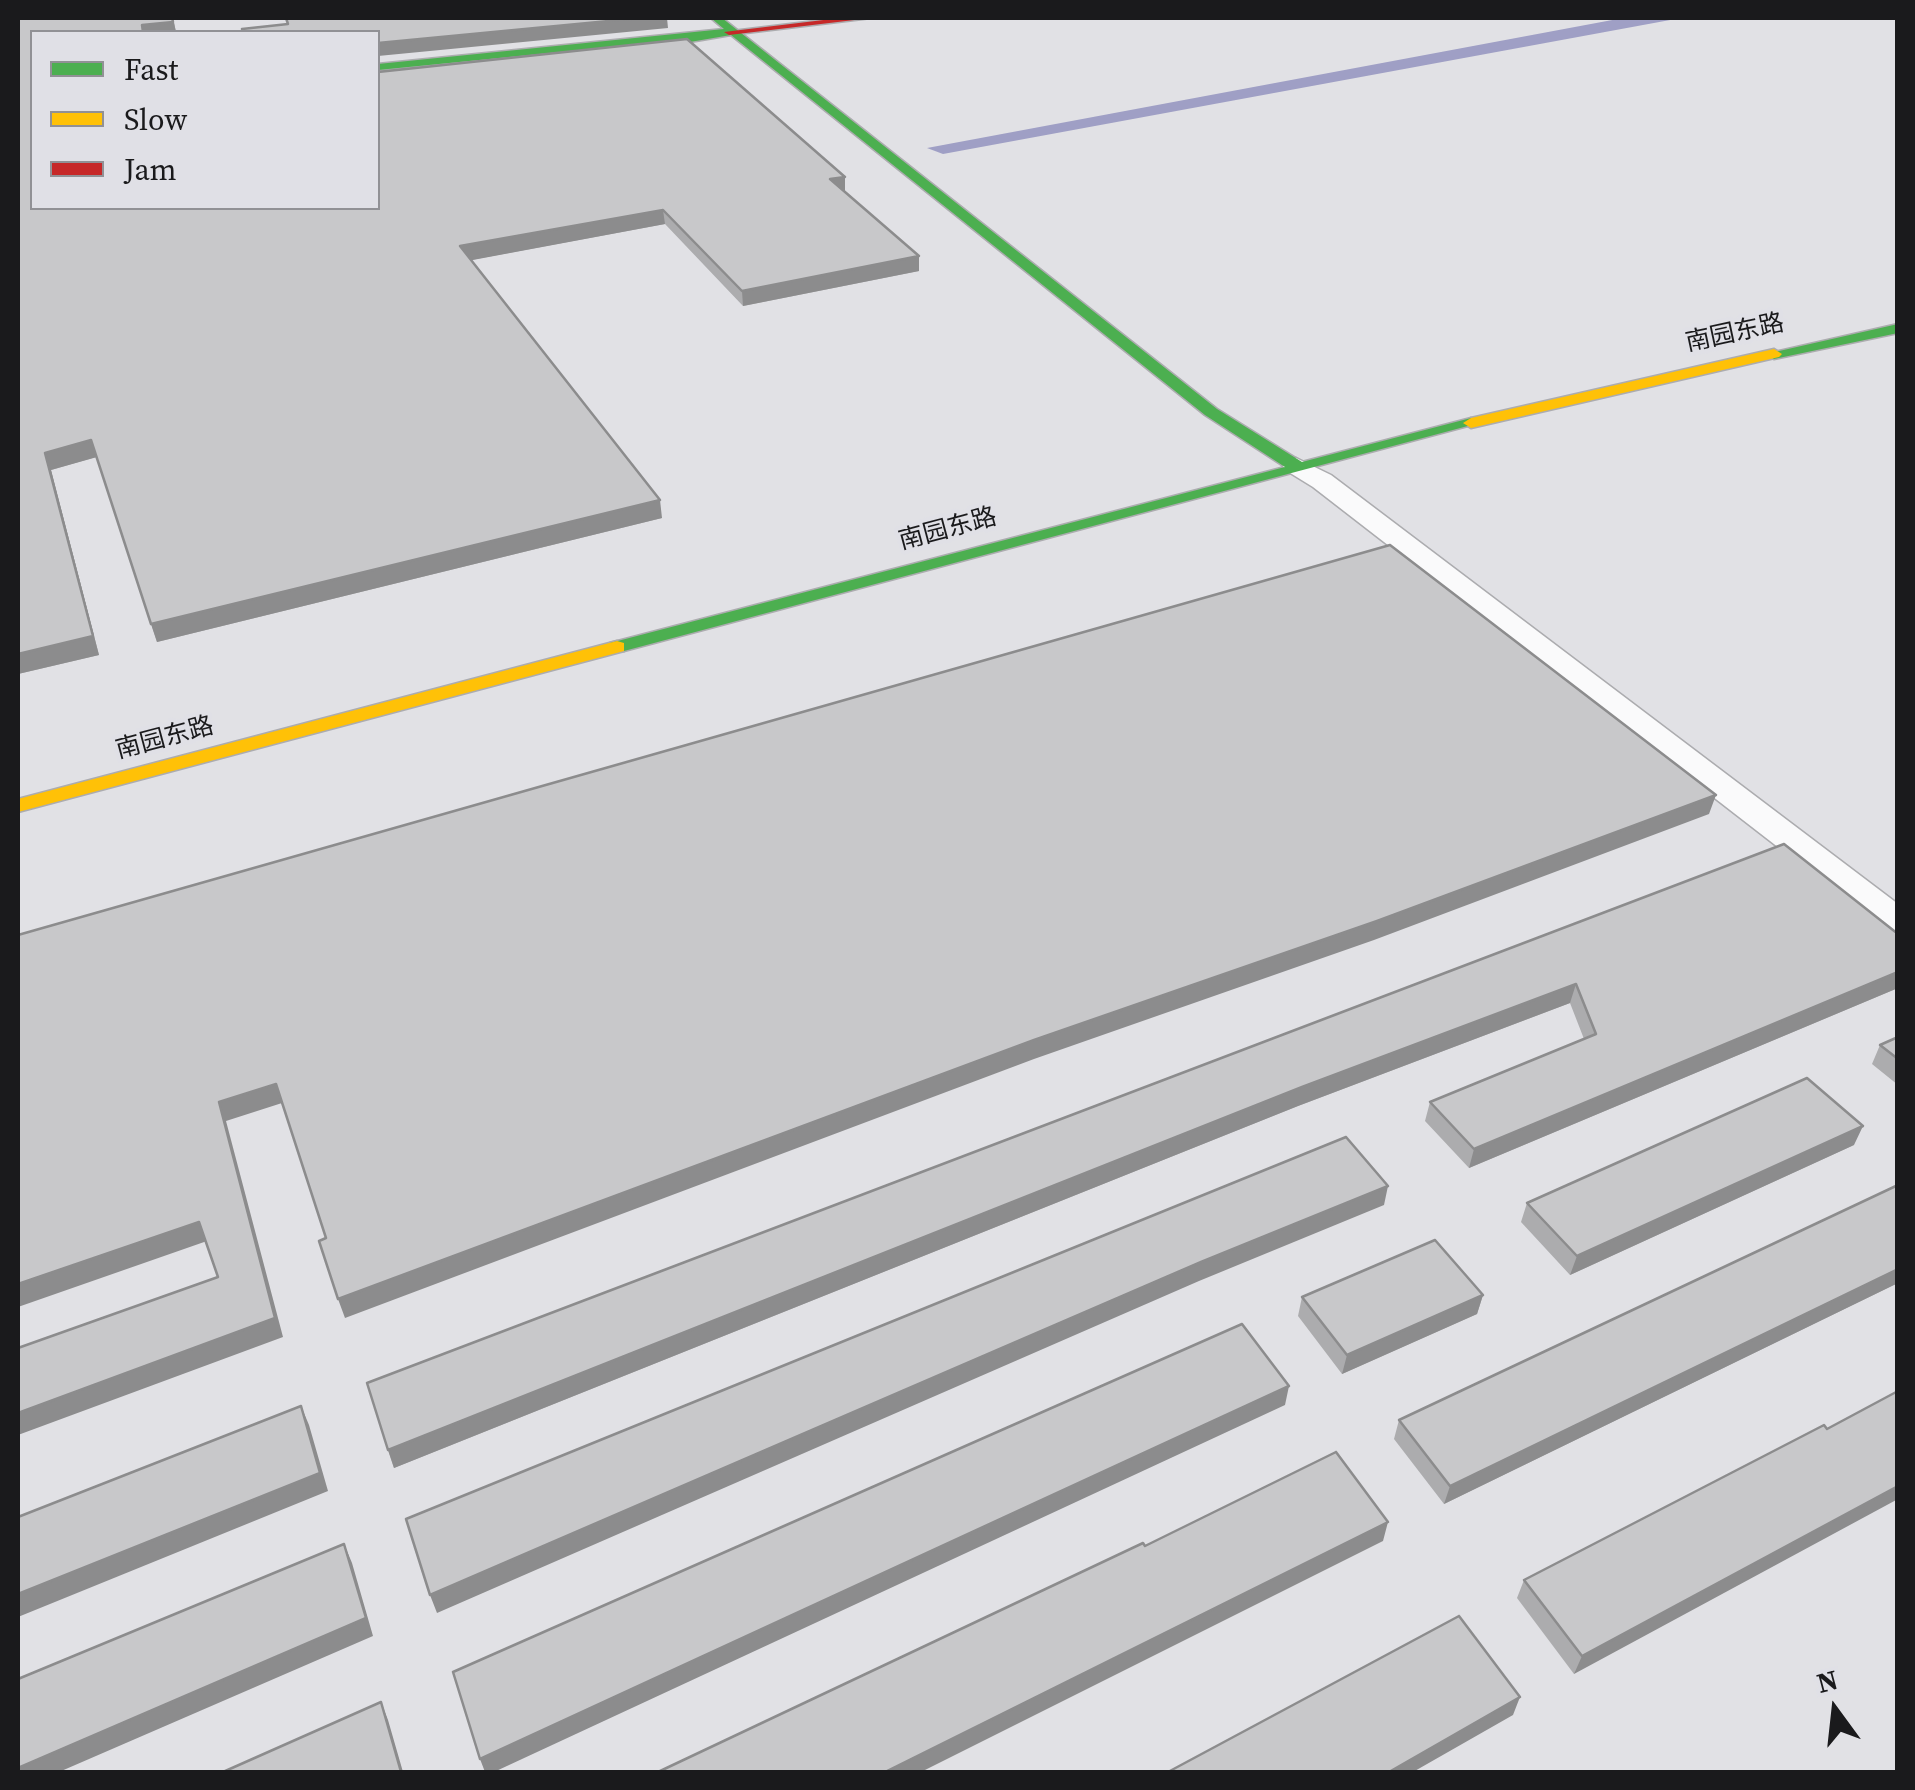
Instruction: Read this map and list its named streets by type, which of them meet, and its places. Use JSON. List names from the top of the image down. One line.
{"streets":{"main road":["南园东路"]},"legend":["Fast","Slow","Jam"],"north":"top"}
